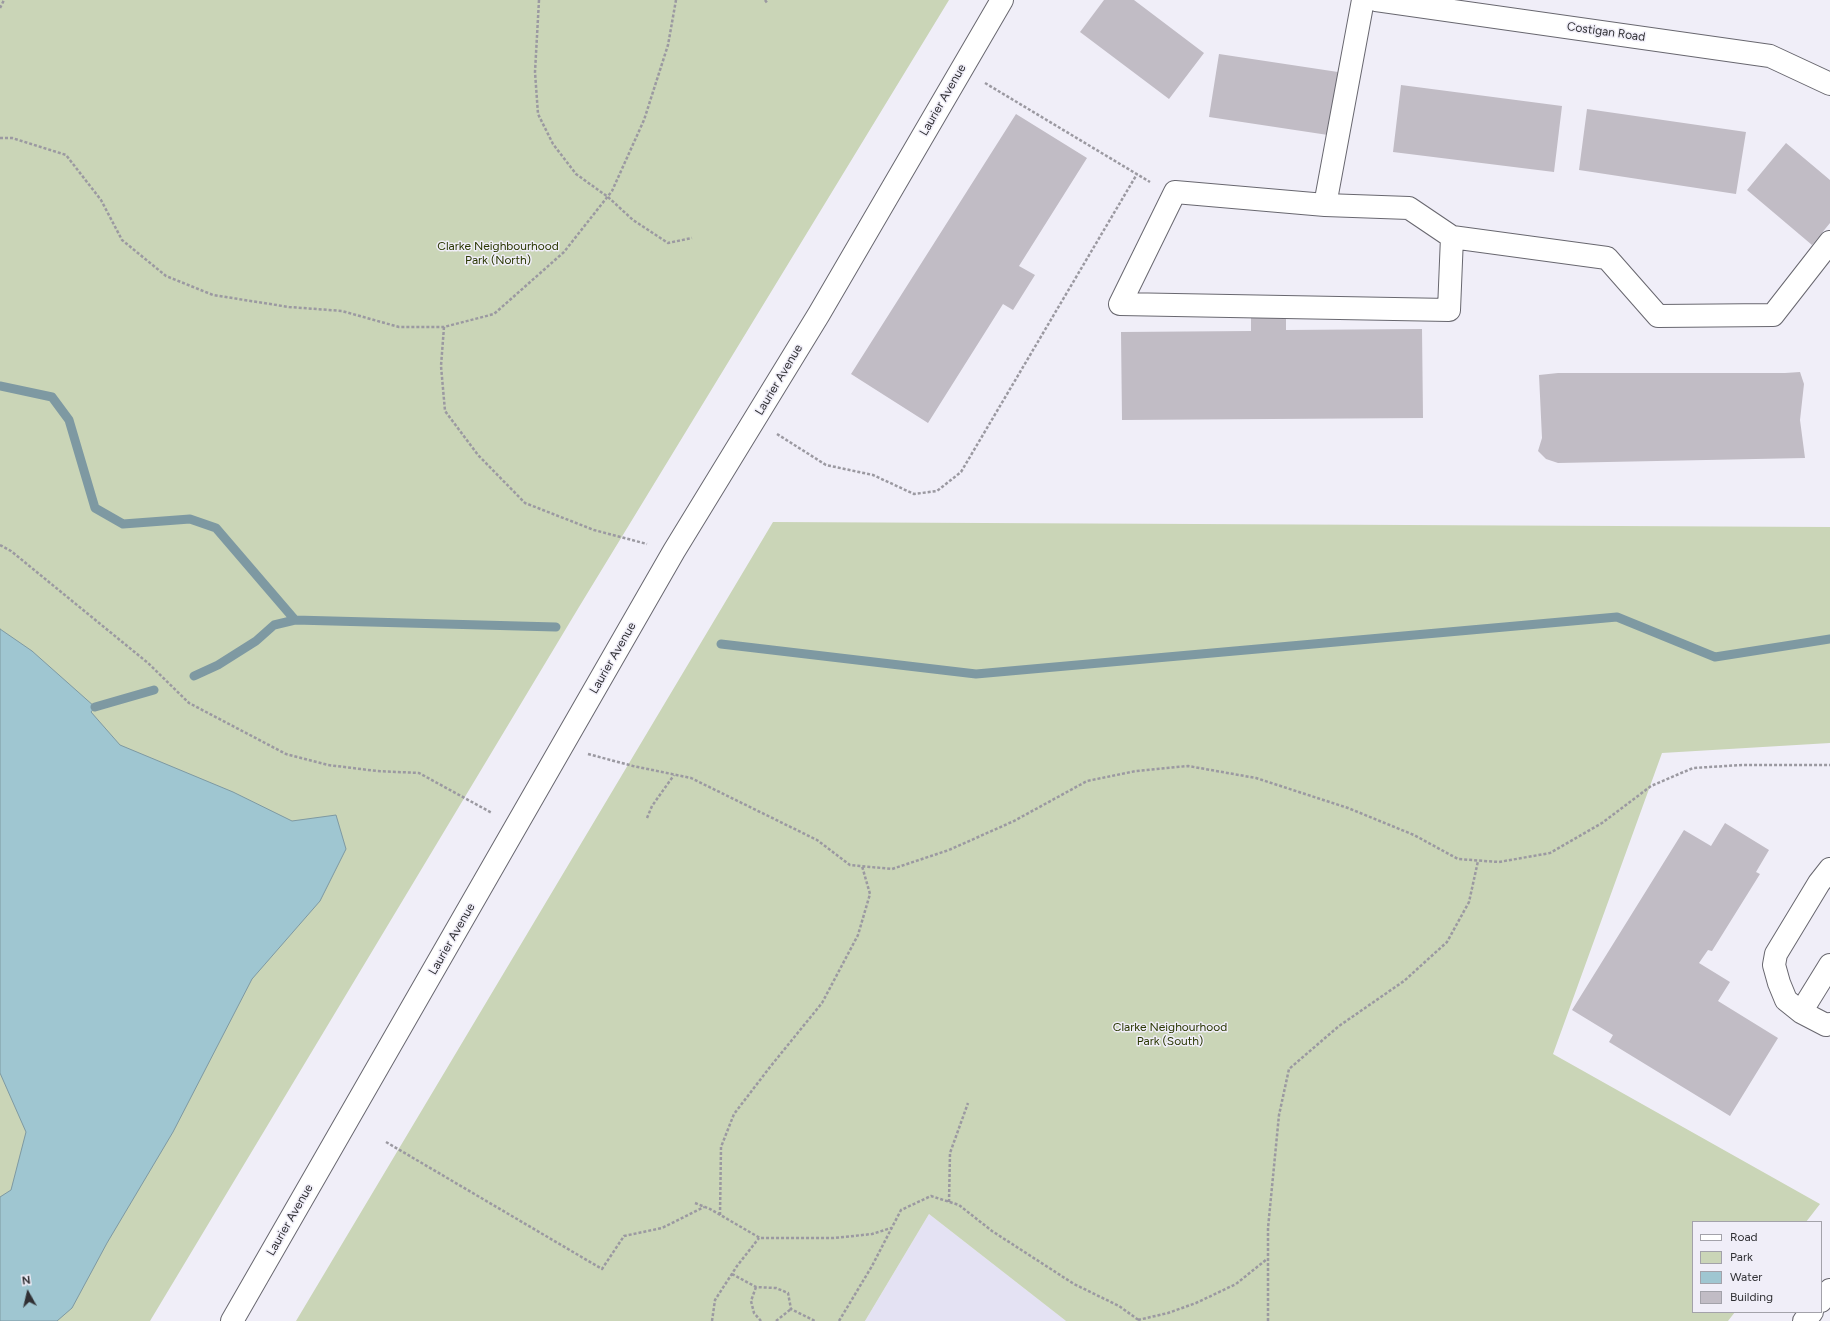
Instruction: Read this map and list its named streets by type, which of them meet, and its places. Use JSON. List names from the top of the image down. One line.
{"streets":{"street":["Costigan Road","Laurier Avenue"]},"parks":["Clarke Neighbourhood Park (North)","Clarke Neighourhood Park (South)"],"legend":["Road","Park","Water","Building"],"north":"top"}
